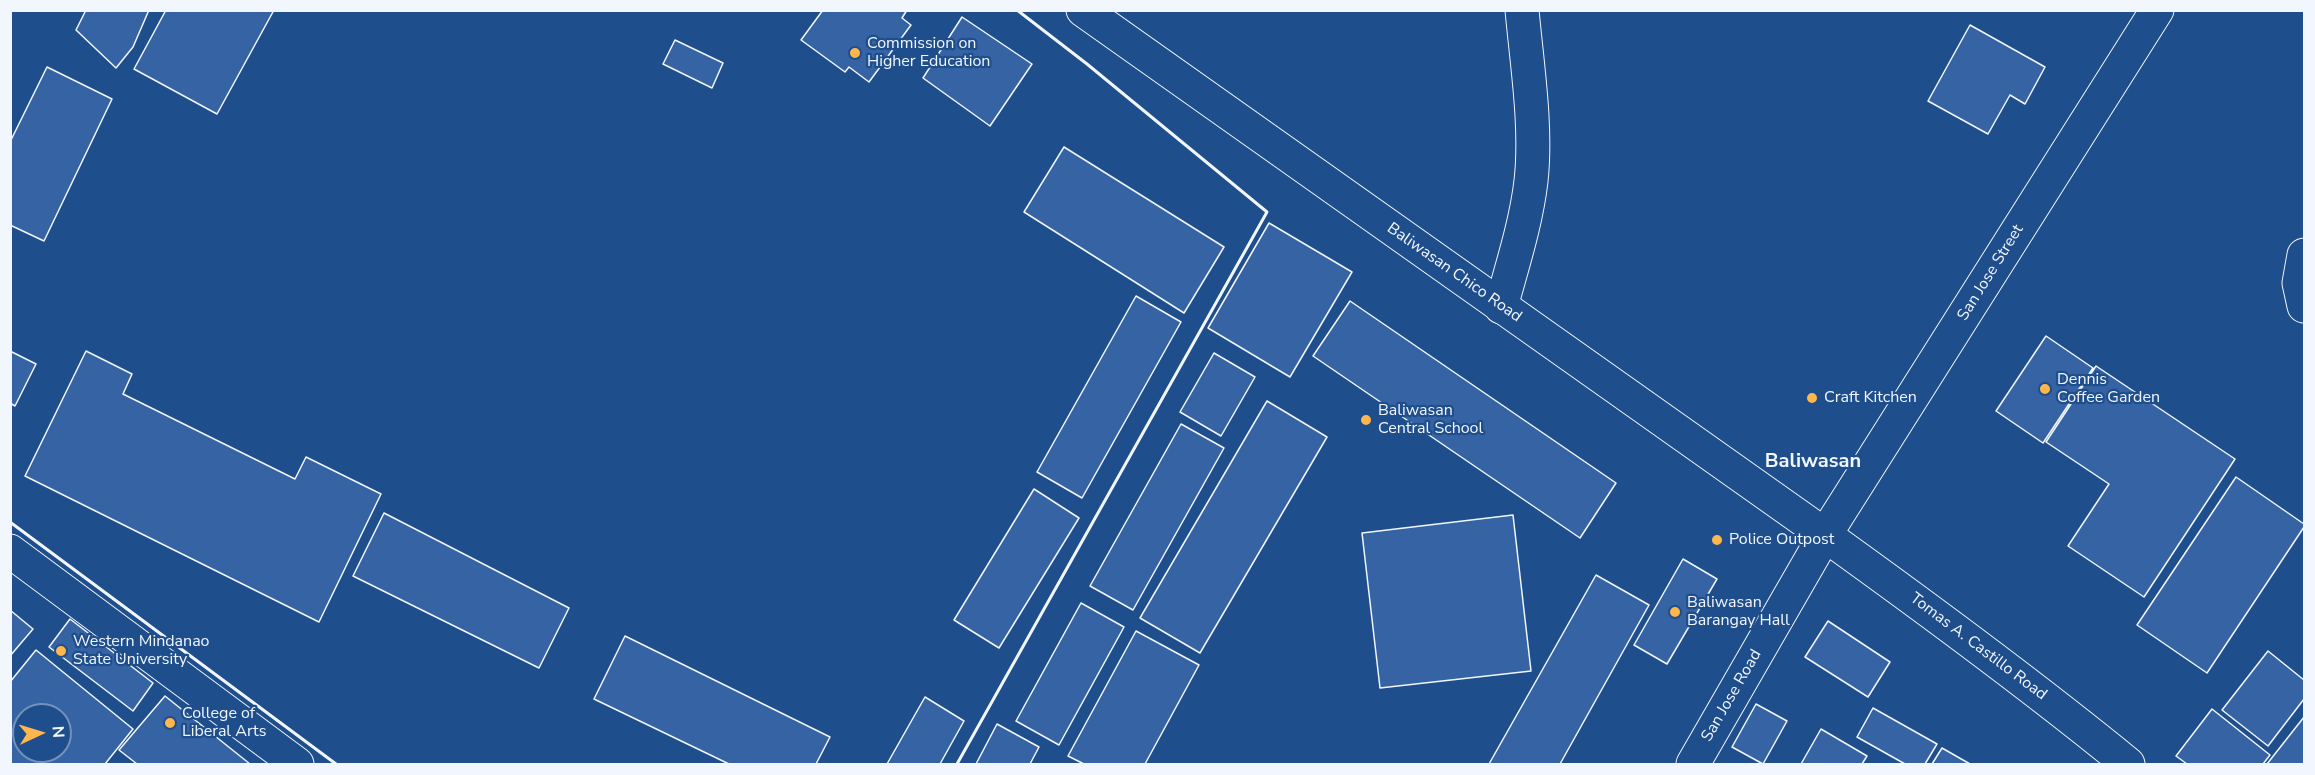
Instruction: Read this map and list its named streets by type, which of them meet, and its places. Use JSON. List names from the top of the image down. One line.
{"streets":{"main road":["Baliwasan Chico Road","San Jose Street","Tomas A. Castillo Road","San Jose Road"]},"crossings":[["Baliwasan Chico Road","San Jose Street"],["Baliwasan Chico Road","Tomas A. Castillo Road"],["Baliwasan Chico Road","San Jose Road"],["San Jose Street","Tomas A. Castillo Road"],["San Jose Street","San Jose Road"],["Tomas A. Castillo Road","San Jose Road"]],"districts":["Baliwasan"],"places":["Commission on Higher Education","Dennis Coffee Garden","Craft Kitchen","Baliwasan Central School","Police Outpost","Baliwasan Barangay Hall","Western Mindanao State University","College of Liberal Arts"],"north":"right"}
